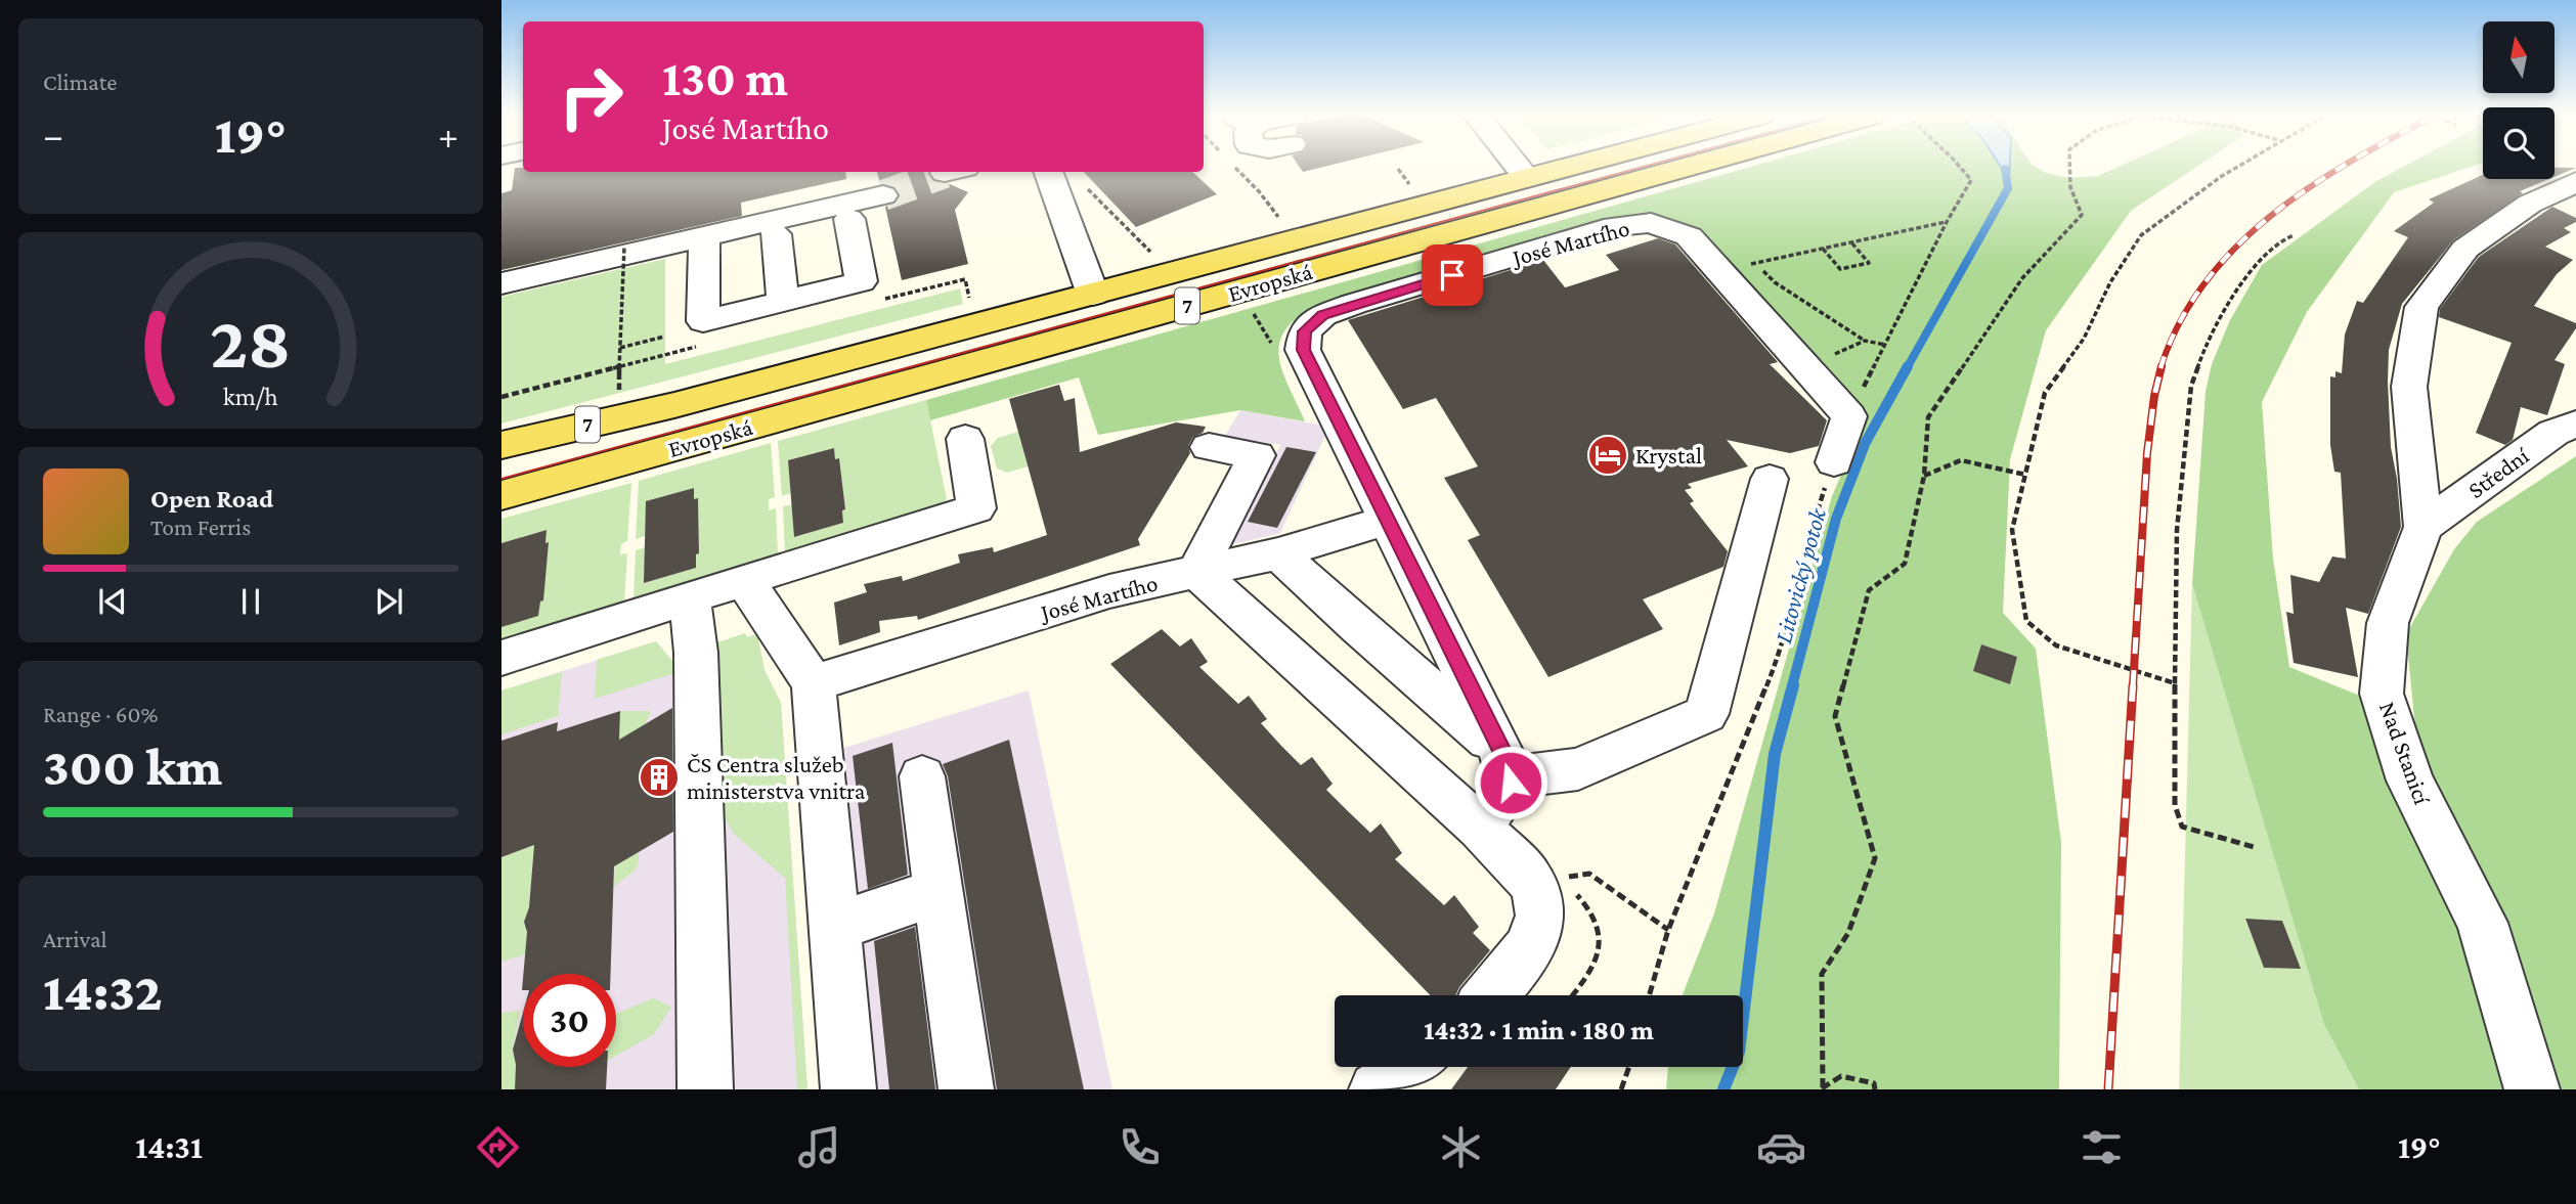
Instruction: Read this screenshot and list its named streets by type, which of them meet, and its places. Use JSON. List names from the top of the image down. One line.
{"streets":{"main road":["Evropská","7"],"street":["José Martího","Střední","Nad Stanicí"]},"crossings":[["Střední","Nad Stanicí"]],"water":["Litovický potok"],"places":{"hotel":["Krystal"],"building":["ČS Centra služeb ministerstva vnitra"]},"north":"top","page":{"tile":["Climate",["Range · 60%","300 km"],["Arrival","14:32"]],"turn":["130 m","José Martího"],"heat":["−","19°","+"],"song":["Open Road","Tom Ferris"],"limit":"30","trip":"14:32 · 1 min · 180 m","tabs":["14:31","19°"],"gauge":["28","km/h"]}}
